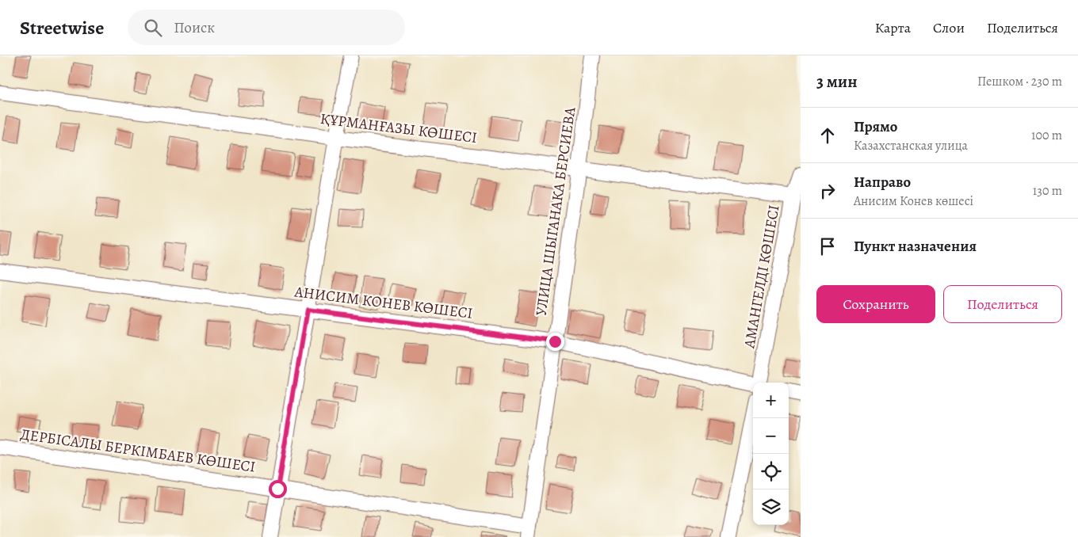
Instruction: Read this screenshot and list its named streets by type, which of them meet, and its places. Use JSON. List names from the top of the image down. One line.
{"streets":{"street":["ҚҰРМАНҒАЗЫ КӨШЕСІ","УЛИЦА ШЫГАНАКА БЕРСИЕВА","АМАНГЕЛДІ КӨШЕСІ","АНИСИМ КОНЕВ КӨШЕСІ","ДЕРБІСАЛЫ БЕРКІМБАЕВ КӨШЕСІ"]},"crossings":[["ҚҰРМАНҒАЗЫ КӨШЕСІ","УЛИЦА ШЫГАНАКА БЕРСИЕВА"],["ҚҰРМАНҒАЗЫ КӨШЕСІ","АМАНГЕЛДІ КӨШЕСІ"],["УЛИЦА ШЫГАНАКА БЕРСИЕВА","АНИСИМ КОНЕВ КӨШЕСІ"],["УЛИЦА ШЫГАНАКА БЕРСИЕВА","ДЕРБІСАЛЫ БЕРКІМБАЕВ КӨШЕСІ"]],"page":{"header":"Streetwise","search":"Поиск","nav":["Карта","Слои","Поделиться"],"heading":["3 мин","Пешком · 230 m"],"list":[["Прямо","Казахстанская улица","100 m"],["Направо","Анисим Конев көшесі","130 m"],"Пункт назначения"],"buttons":["Сохранить","Поделиться"],"map_buttons":["+","−"]}}
